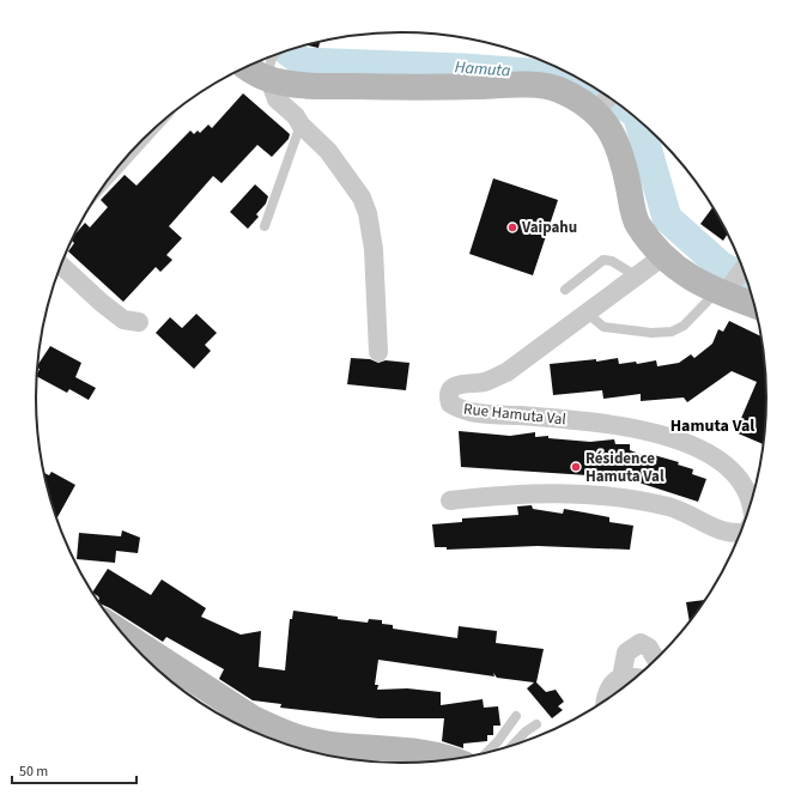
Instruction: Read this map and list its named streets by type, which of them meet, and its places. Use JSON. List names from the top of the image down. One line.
{"streets":{"street":["Rue Hamuta Val"]},"districts":["Hamuta Val"],"water":["Hamuta"],"places":["Vaipahu","Résidence Hamuta Val"],"scale_bar":"50 m"}
